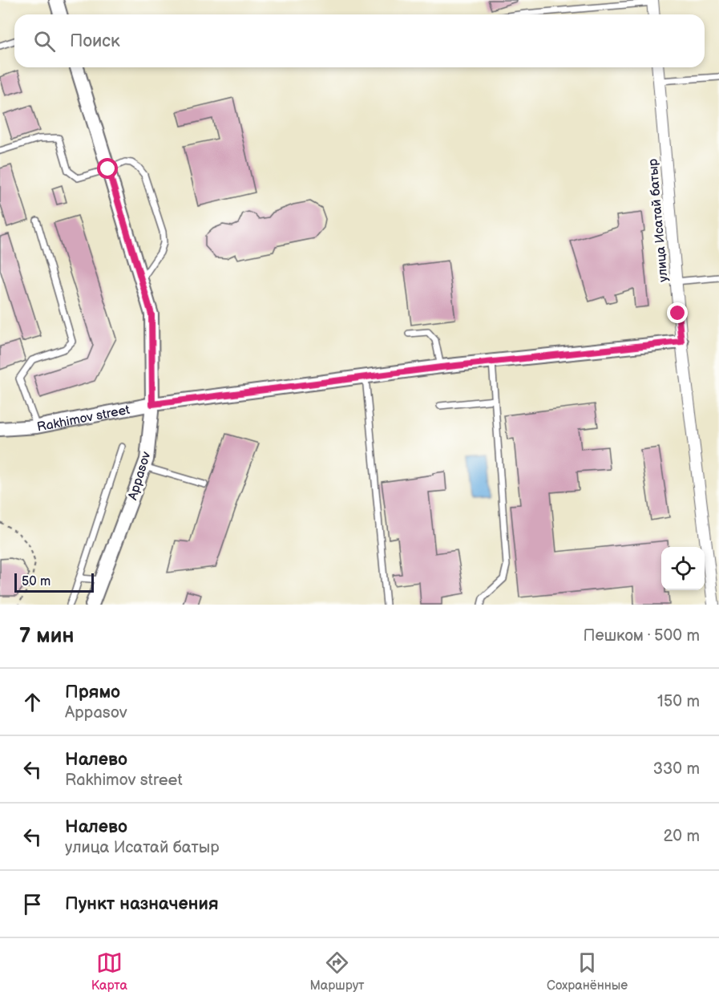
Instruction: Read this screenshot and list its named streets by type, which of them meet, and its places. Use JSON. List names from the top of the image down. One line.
{"streets":{"street":["улица Исатай батыр","Rakhimov street","Appasov"]},"crossings":[["улица Исатай батыр","Rakhimov street"],["Rakhimov street","Appasov"]],"scale_bar":"50 m","page":{"search":"Поиск","scale":"50 m","heading":["7 мин","Пешком · 500 m"],"list":[["Прямо","Appasov","150 m"],["Налево","Rakhimov street","330 m"],["Налево","улица Исатай батыр","20 m"],"Пункт назначения"],"nav":["Карта","Маршрут","Сохранённые"]}}
